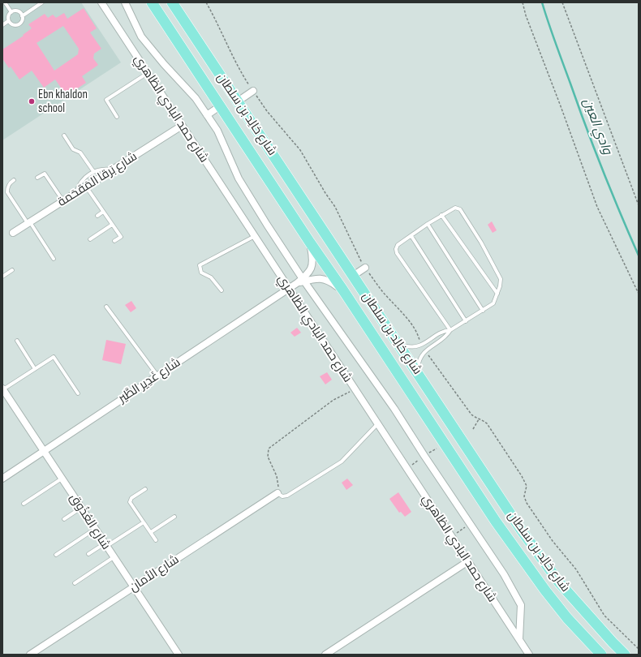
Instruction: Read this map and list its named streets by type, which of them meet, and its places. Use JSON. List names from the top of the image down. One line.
{"streets":{"main road":["شارع خالِد بن سلطان"],"street":["شارع حمد البادي الظاهري","شارع بَرقا المَقحَمة","شارع غَدِير الطَّير","شارع العُذُوق","شارع الأمان"]},"crossings":[["شارع حمد البادي الظاهري","شارع بَرقا المَقحَمة"],["شارع حمد البادي الظاهري","شارع غَدِير الطَّير"],["شارع خالِد بن سلطان","شارع غَدِير الطَّير"],["شارع غَدِير الطَّير","شارع العُذُوق"],["شارع العُذُوق","شارع الأمان"]],"water":["وادي العين"],"places":["Ebn khaldon school"]}
